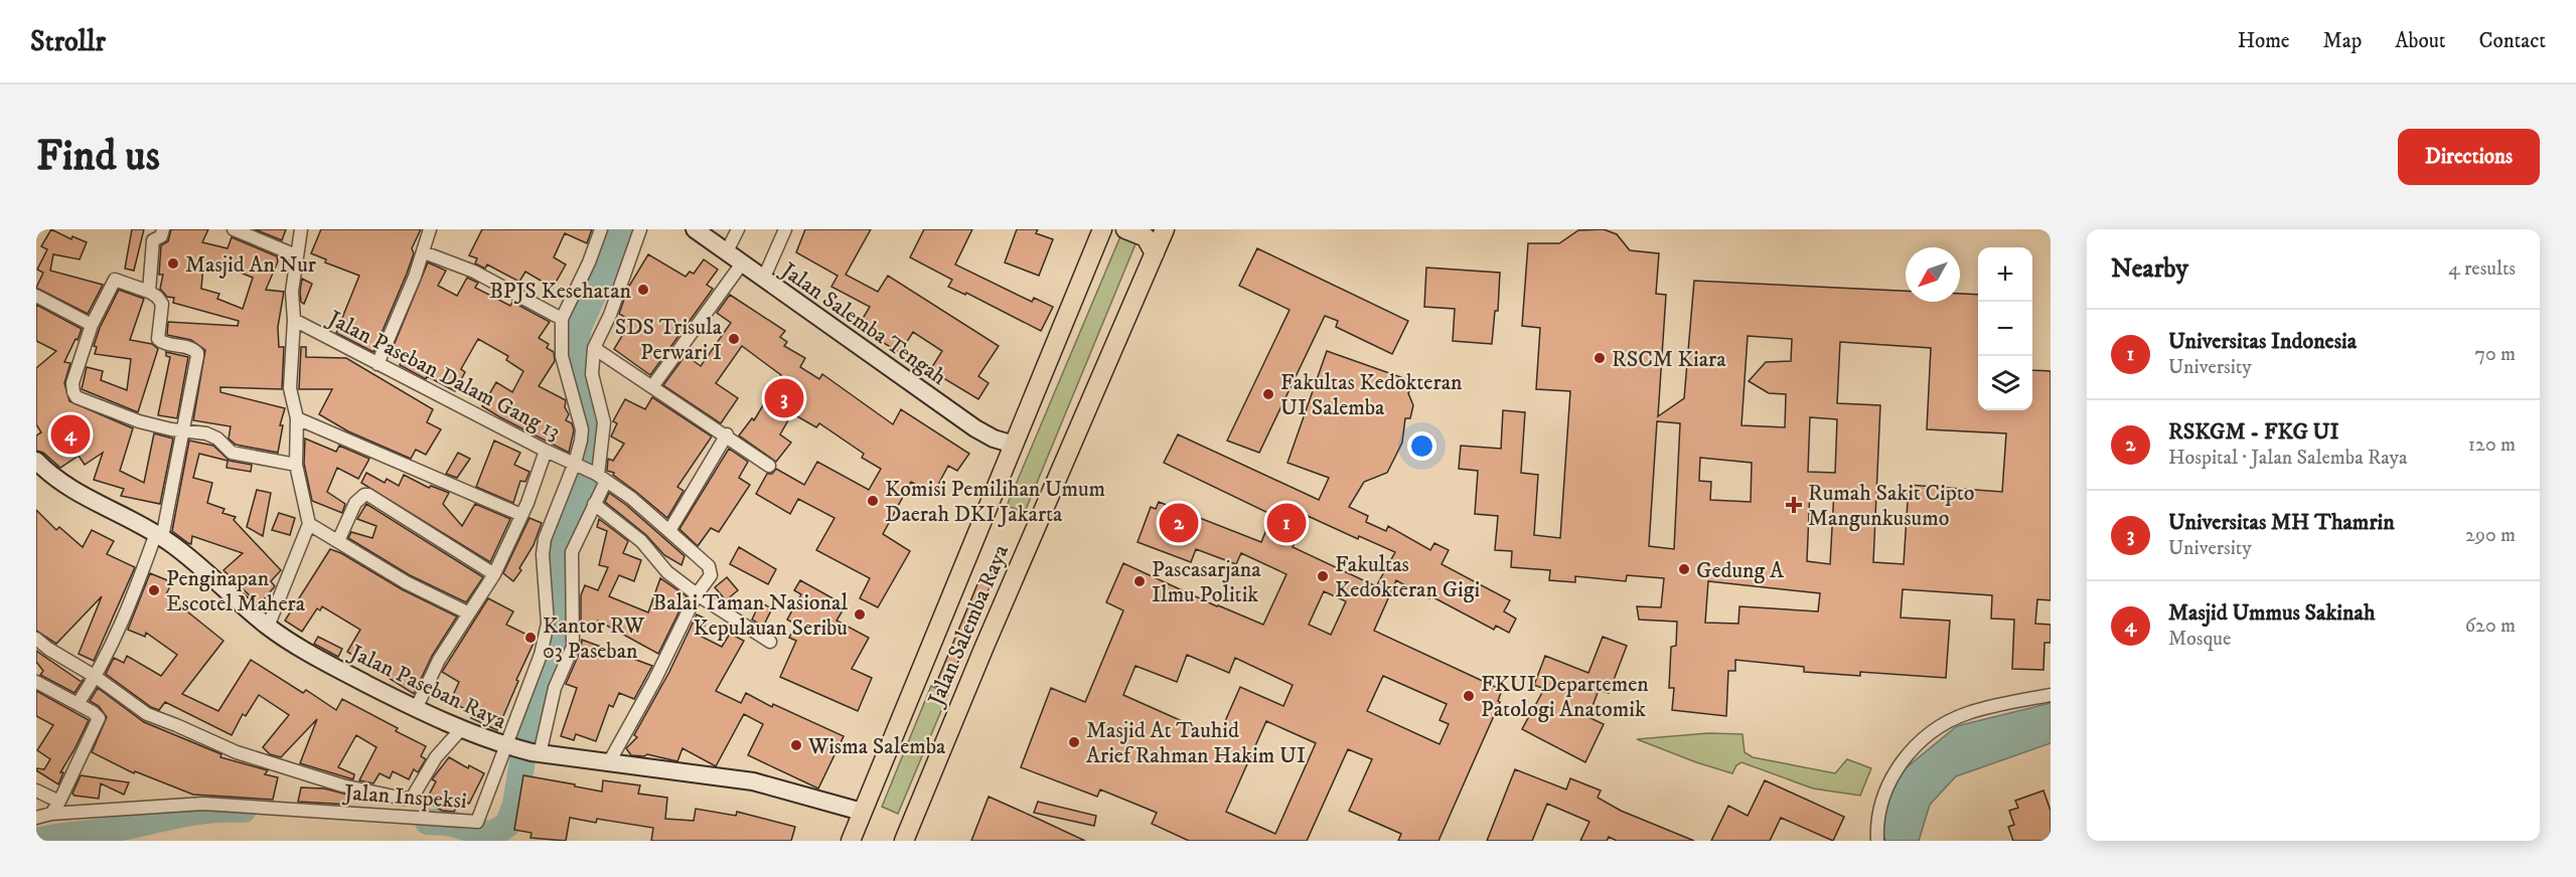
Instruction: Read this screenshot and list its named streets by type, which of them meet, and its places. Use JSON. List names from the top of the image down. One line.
{"streets":{"main road":["Jalan Salemba Tengah","Jalan Salemba Raya","Jalan Paseban Raya"],"street":["Jalan Paseban Dalam Gang 13","Jalan Inspeksi"]},"crossings":[["Jalan Salemba Tengah","Jalan Salemba Raya"],["Jalan Paseban Dalam Gang 13","Jalan Inspeksi"],["Jalan Salemba Raya","Jalan Paseban Raya"],["Jalan Paseban Raya","Jalan Inspeksi"]],"places":{"other":["Masjid An Nur","BPJS Kesehatan","SDS Trisula Perwari I","RSCM Kiara","Fakultas Kedokteran UI Salemba","Komisi Pemilihan Umum Daerah DKI Jakarta","Gedung A","Fakultas Kedokteran Gigi","Pascasarjana Ilmu Politik","Penginapan Escotel Mahera","Balai Taman Nasional Kepulauan Seribu","Kantor RW 03 Paseban","FKUI Departemen Patologi Anatomik","Masjid At Tauhid Arief Rahman Hakim UI","Wisma Salemba"],"health":["Rumah Sakit Cipto Mangunkusumo"]},"north":"bottom left","page":{"header":"Strollr","nav":["Home","Map","About","Contact"],"buttons":"Directions","title":"Find us","heading":["Nearby","4 results"],"map_buttons":["+","−"],"list":[{"mark":"1","name":"Universitas Indonesia","note":"University","value":"70 m"},{"mark":"2","name":"RSKGM - FKG UI","note":"Hospital · Jalan Salemba Raya","value":"120 m"},{"mark":"3","name":"Universitas MH Thamrin","note":"University","value":"290 m"},{"mark":"4","name":"Masjid Ummus Sakinah","note":"Mosque","value":"620 m"}],"pins":["3","4","1","2"]}}
